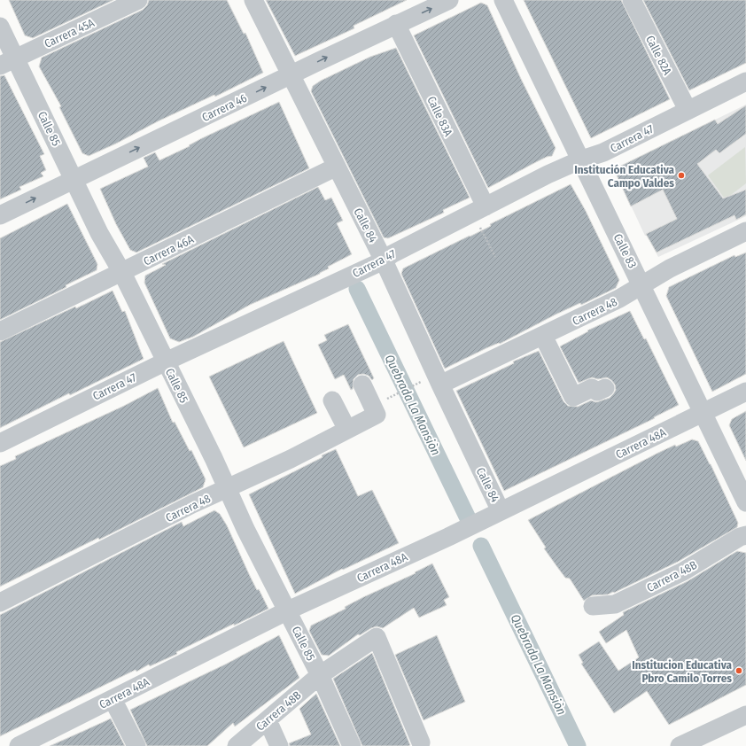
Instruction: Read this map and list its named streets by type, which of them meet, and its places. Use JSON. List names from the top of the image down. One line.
{"streets":{"street":["Carrera 45A","Calle 82A","Carrera 46","Calle 83A","Calle 85","Carrera 47","Calle 84","Carrera 46A","Calle 83","Carrera 48","Carrera 48A","Carrera 48B"]},"crossings":[["Carrera 45A","Calle 85"],["Calle 82A","Carrera 47"],["Carrera 46","Calle 83A"],["Carrera 46","Calle 85"],["Carrera 46","Calle 84"],["Calle 83A","Carrera 47"],["Calle 85","Carrera 47"],["Calle 85","Carrera 46A"],["Calle 85","Carrera 48"],["Calle 85","Carrera 48A"],["Calle 85","Carrera 48B"],["Carrera 47","Calle 84"],["Carrera 47","Calle 83"],["Calle 84","Carrera 46A"],["Calle 84","Carrera 48"],["Calle 84","Carrera 48A"],["Calle 83","Carrera 48"],["Calle 83","Carrera 48A"]],"one_way":["Carrera 46"],"water":["Quebrada La Mansiòn"],"places":["Institución Educativa Campo Valdes","Institucion Educativa Pbro Camilo Torres"]}
